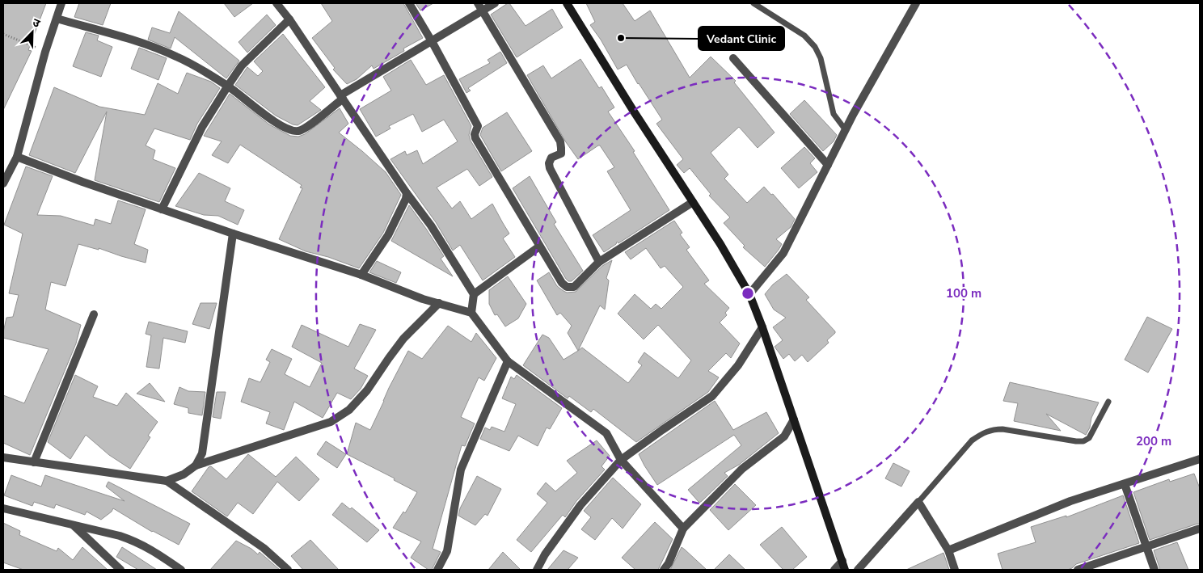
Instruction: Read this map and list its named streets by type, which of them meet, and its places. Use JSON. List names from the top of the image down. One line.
{"places":["Vedant Clinic"],"north":"top right","rings":["100 m","200 m"]}
